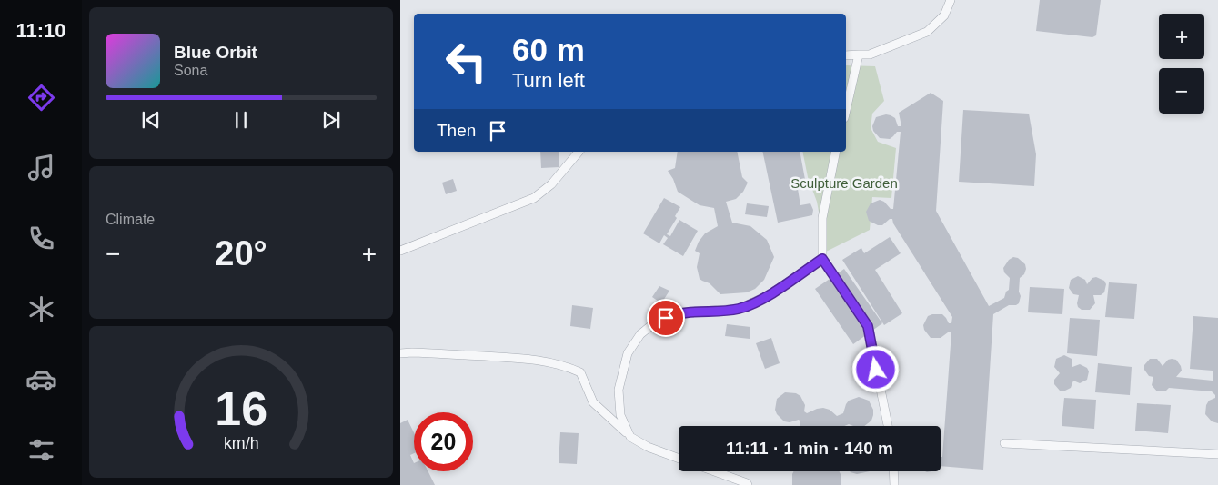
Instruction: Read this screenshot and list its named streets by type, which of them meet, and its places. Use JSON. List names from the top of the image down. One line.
{"parks":["Sculpture Garden"],"page":{"tabs":"11:10","map_buttons":["+","−"],"turn":["60 m","Turn left"],"song":["Blue Orbit","Sona"],"then":"Then","tile":"Climate","heat":["−","20°","+"],"limit":"20","trip":"11:11 · 1 min · 140 m","gauge":["16","km/h"]}}
